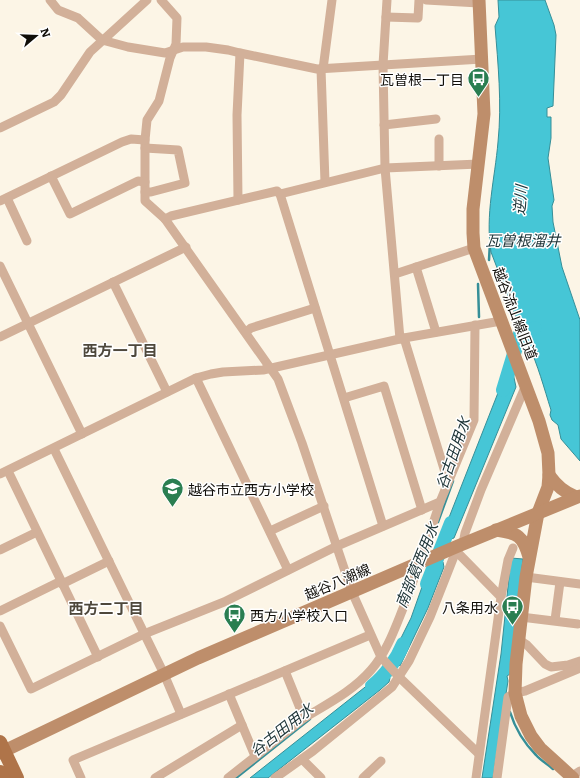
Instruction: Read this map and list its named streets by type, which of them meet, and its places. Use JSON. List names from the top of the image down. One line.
{"streets":{"street":["越谷流山線旧道","越谷八潮線"]},"crossings":[["越谷流山線旧道","越谷八潮線"]],"districts":["西方一丁目","西方二丁目"],"water":["逆川","瓦曽根溜井","谷古田用水","南部葛西用水"],"places":{"bus stop":["瓦曽根一丁目","八条用水","西方小学校入口"],"school or university":["越谷市立西方小学校"]},"north":"right"}
